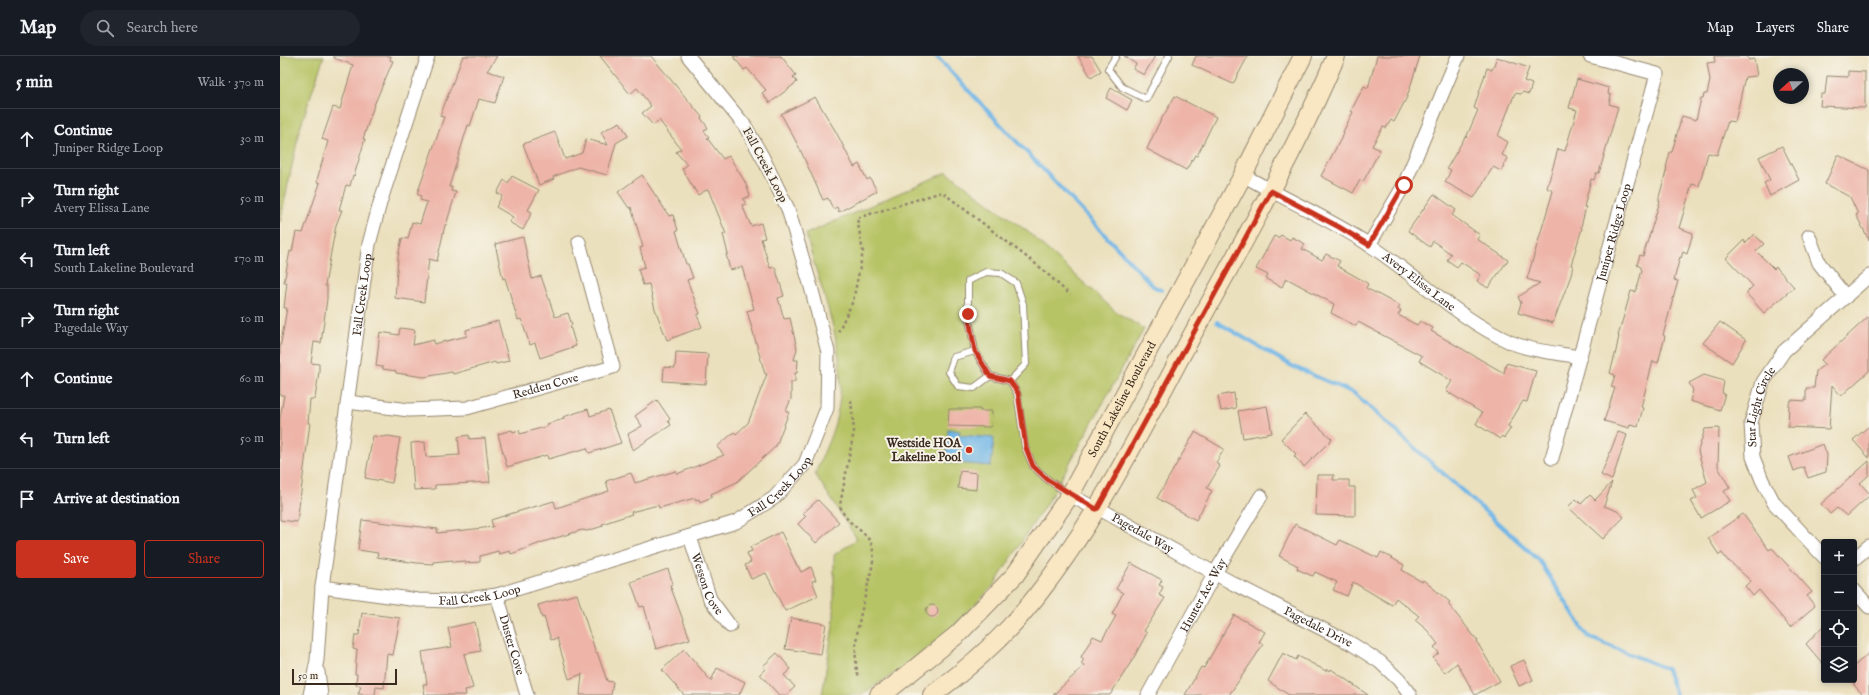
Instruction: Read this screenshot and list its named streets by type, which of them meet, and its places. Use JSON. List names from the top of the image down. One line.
{"streets":{"main road":["South Lakeline Boulevard"],"street":["Fall Creek Loop","Juniper Ridge Loop","Avery Elissa Lane","Redden Cove","Star Light Circle","Pagedale Way","Wesson Cove","Hunter Ace Way","Pagedale Drive","Duster Cove"]},"crossings":[["Fall Creek Loop","Redden Cove"],["Fall Creek Loop","Wesson Cove"],["Fall Creek Loop","Duster Cove"],["Juniper Ridge Loop","Avery Elissa Lane"],["Avery Elissa Lane","South Lakeline Boulevard"],["South Lakeline Boulevard","Pagedale Way"],["Pagedale Way","Hunter Ace Way"],["Pagedale Way","Pagedale Drive"],["Hunter Ace Way","Pagedale Drive"]],"places":["Westside HOA Lakeline Pool"],"scale_bar":"50 m","north":"left","page":{"header":"Map","search":"Search here","nav":["Map","Layers","Share"],"heading":["5 min","Walk · 370 m"],"list":[["Continue","Juniper Ridge Loop","30 m"],["Turn right","Avery Elissa Lane","50 m"],["Turn left","South Lakeline Boulevard","170 m"],["Turn right","Pagedale Way","10 m"],["Continue","60 m"],["Turn left","50 m"],"Arrive at destination"],"buttons":["Save","Share"],"map_buttons":["+","−"],"scale":"50 m"}}
